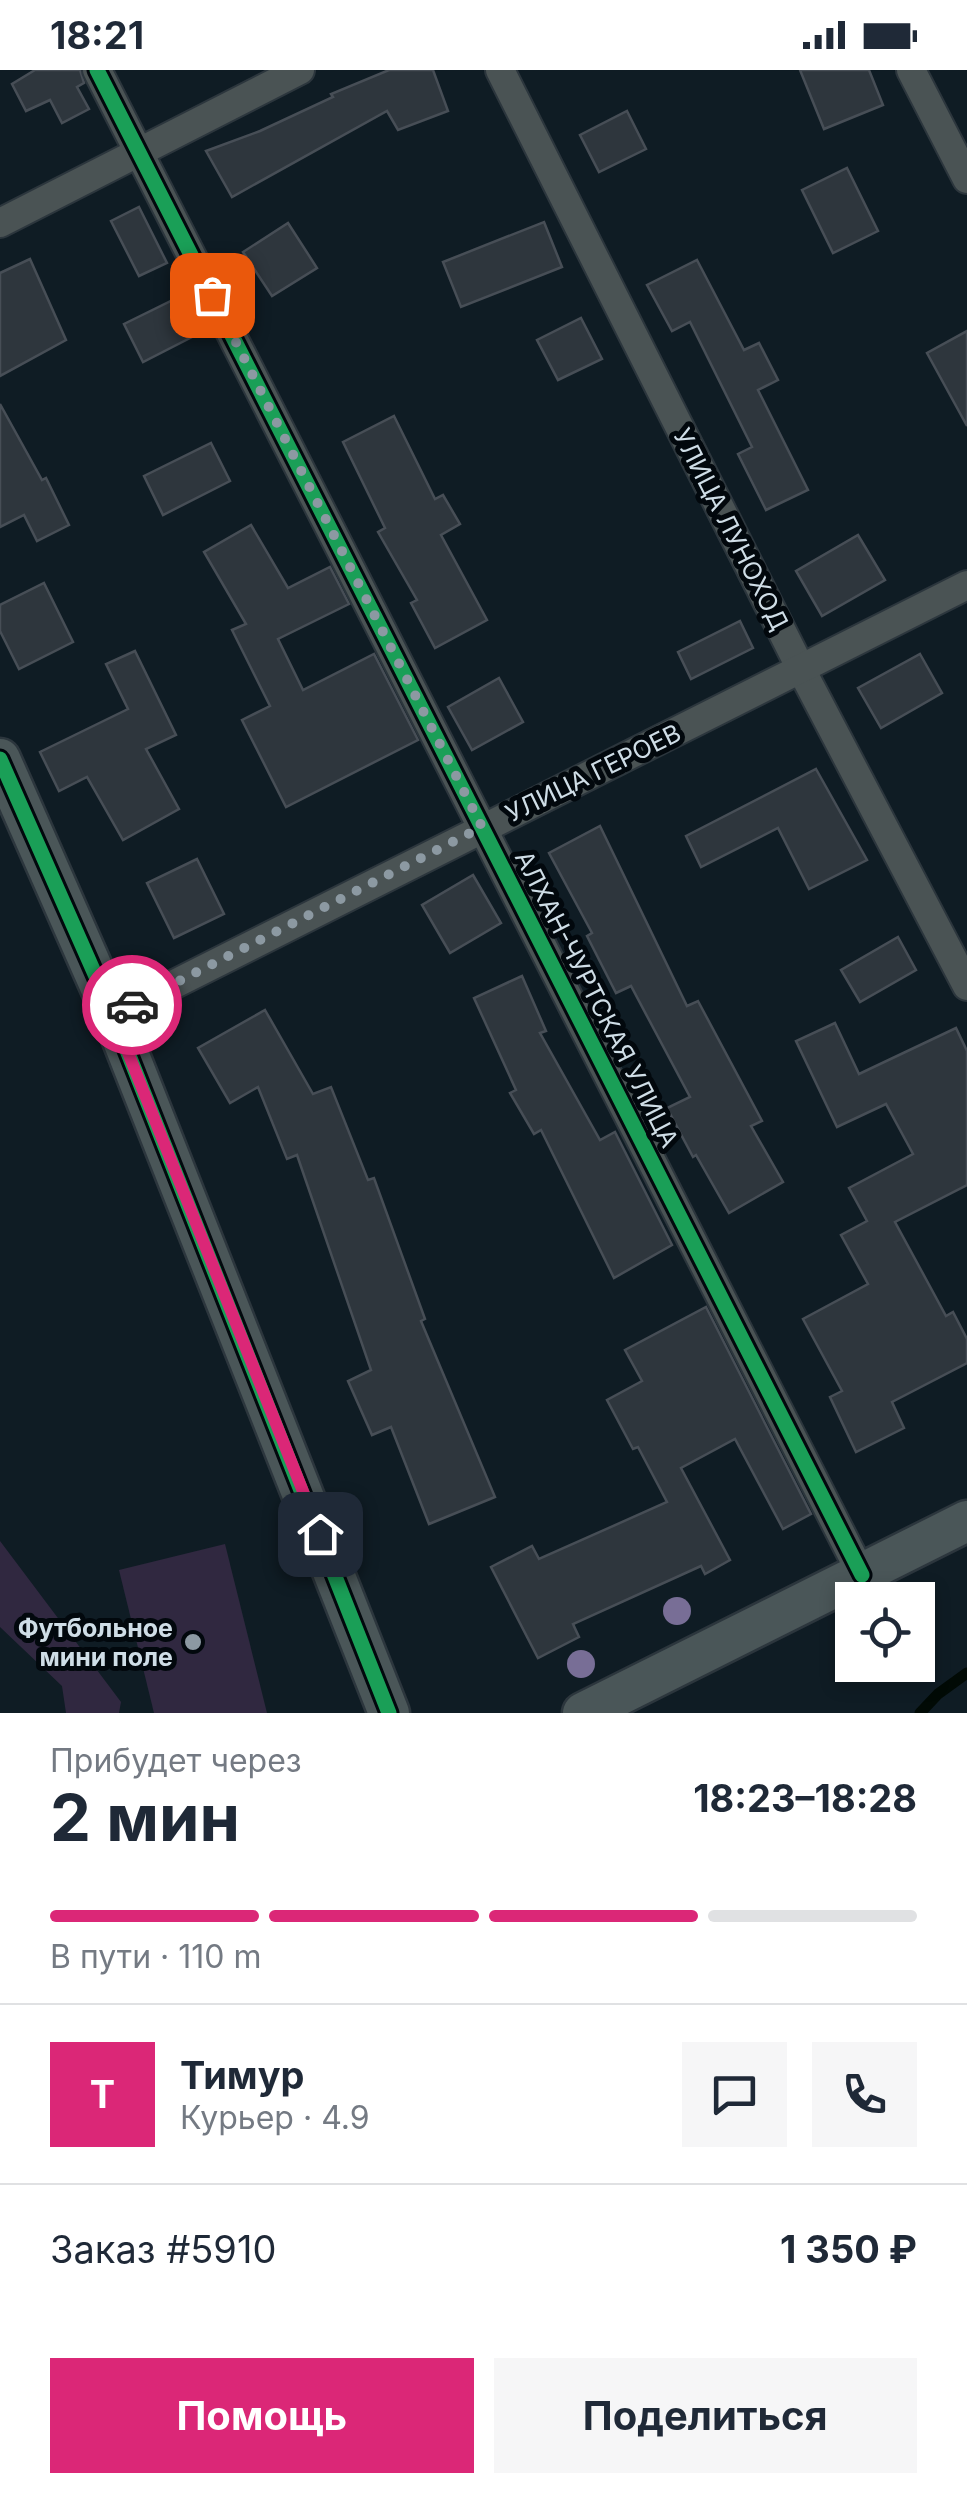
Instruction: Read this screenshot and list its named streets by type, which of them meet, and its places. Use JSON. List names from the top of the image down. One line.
{"streets":{"street":["УЛИЦА ЛУНОХОД","УЛИЦА ГЕРОЕВ","АЛХАН-ЧУРТСКАЯ УЛИЦА"]},"crossings":[["УЛИЦА ЛУНОХОД","УЛИЦА ГЕРОЕВ"],["УЛИЦА ГЕРОЕВ","АЛХАН-ЧУРТСКАЯ УЛИЦА"]],"places":["Футбольное мини поле"],"page":{"status":"18:21","heading":["2 мин","Прибудет через","18:23–18:28"],"panel":["Тимур","Курьер · 4.9","Заказ #5910","1 350 ₽"],"bar":"В пути · 110 m","round":"Т","buttons":["Помощь","Поделиться"]}}
